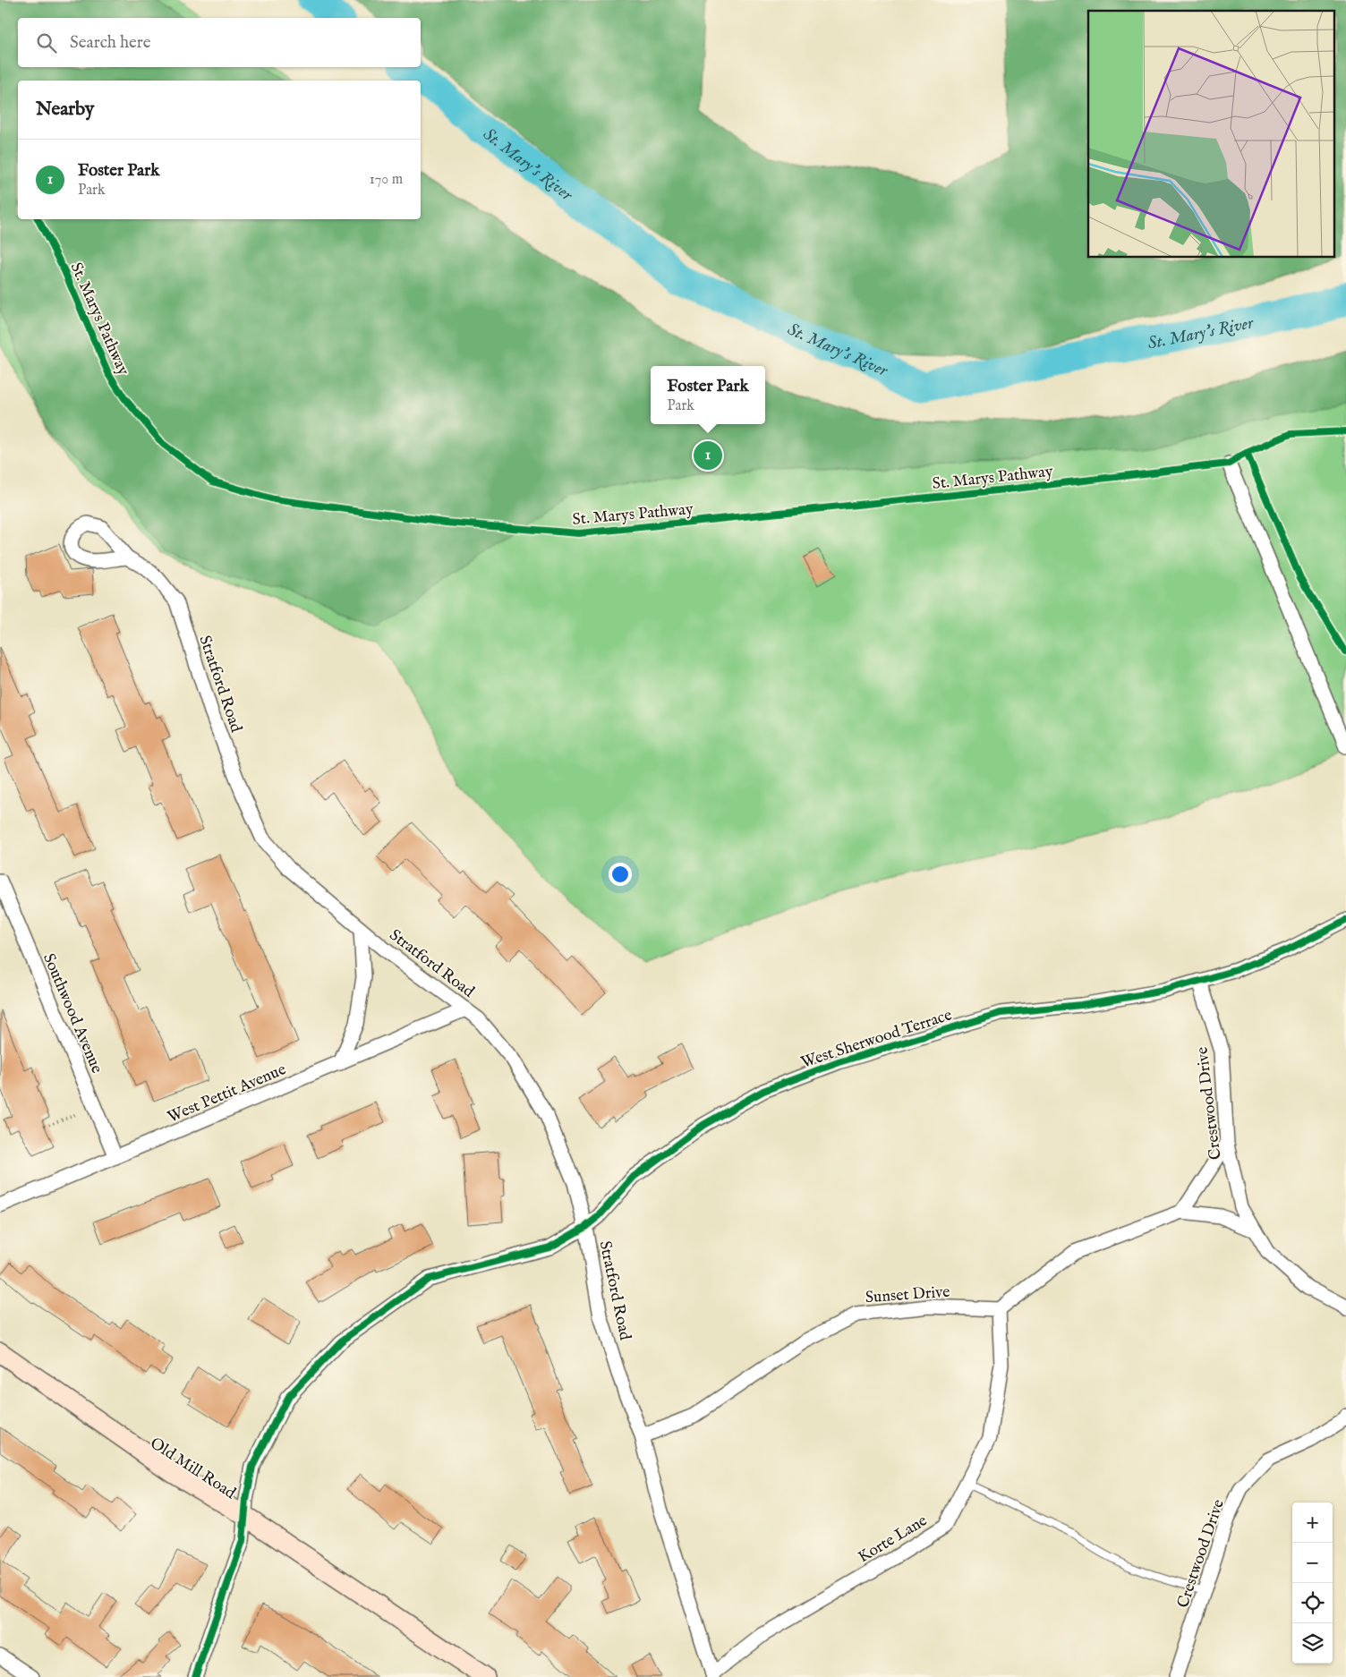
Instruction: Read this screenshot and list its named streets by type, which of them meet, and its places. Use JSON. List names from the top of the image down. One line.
{"streets":{"main road":["Old Mill Road"],"street":["Stratford Road","Southwood Avenue","West Sherwood Terrace","West Pettit Avenue","Crestwood Drive","Sunset Drive","Korte Lane"],"cycle path":["St. Marys Pathway"]},"crossings":[["Stratford Road","West Sherwood Terrace"],["Stratford Road","West Pettit Avenue"],["Stratford Road","Sunset Drive"],["Stratford Road","Korte Lane"],["Southwood Avenue","West Pettit Avenue"],["West Sherwood Terrace","Crestwood Drive"],["West Sherwood Terrace","Old Mill Road"],["Sunset Drive","Korte Lane"]],"water":["St. Mary's River"],"page":{"search":"Search here","heading":"Nearby","list":[{"mark":"1","name":"Foster Park","note":"Park","value":"170 m"}],"popup":["Foster Park","Park"],"pins":"1","map_buttons":["+","−"]}}
